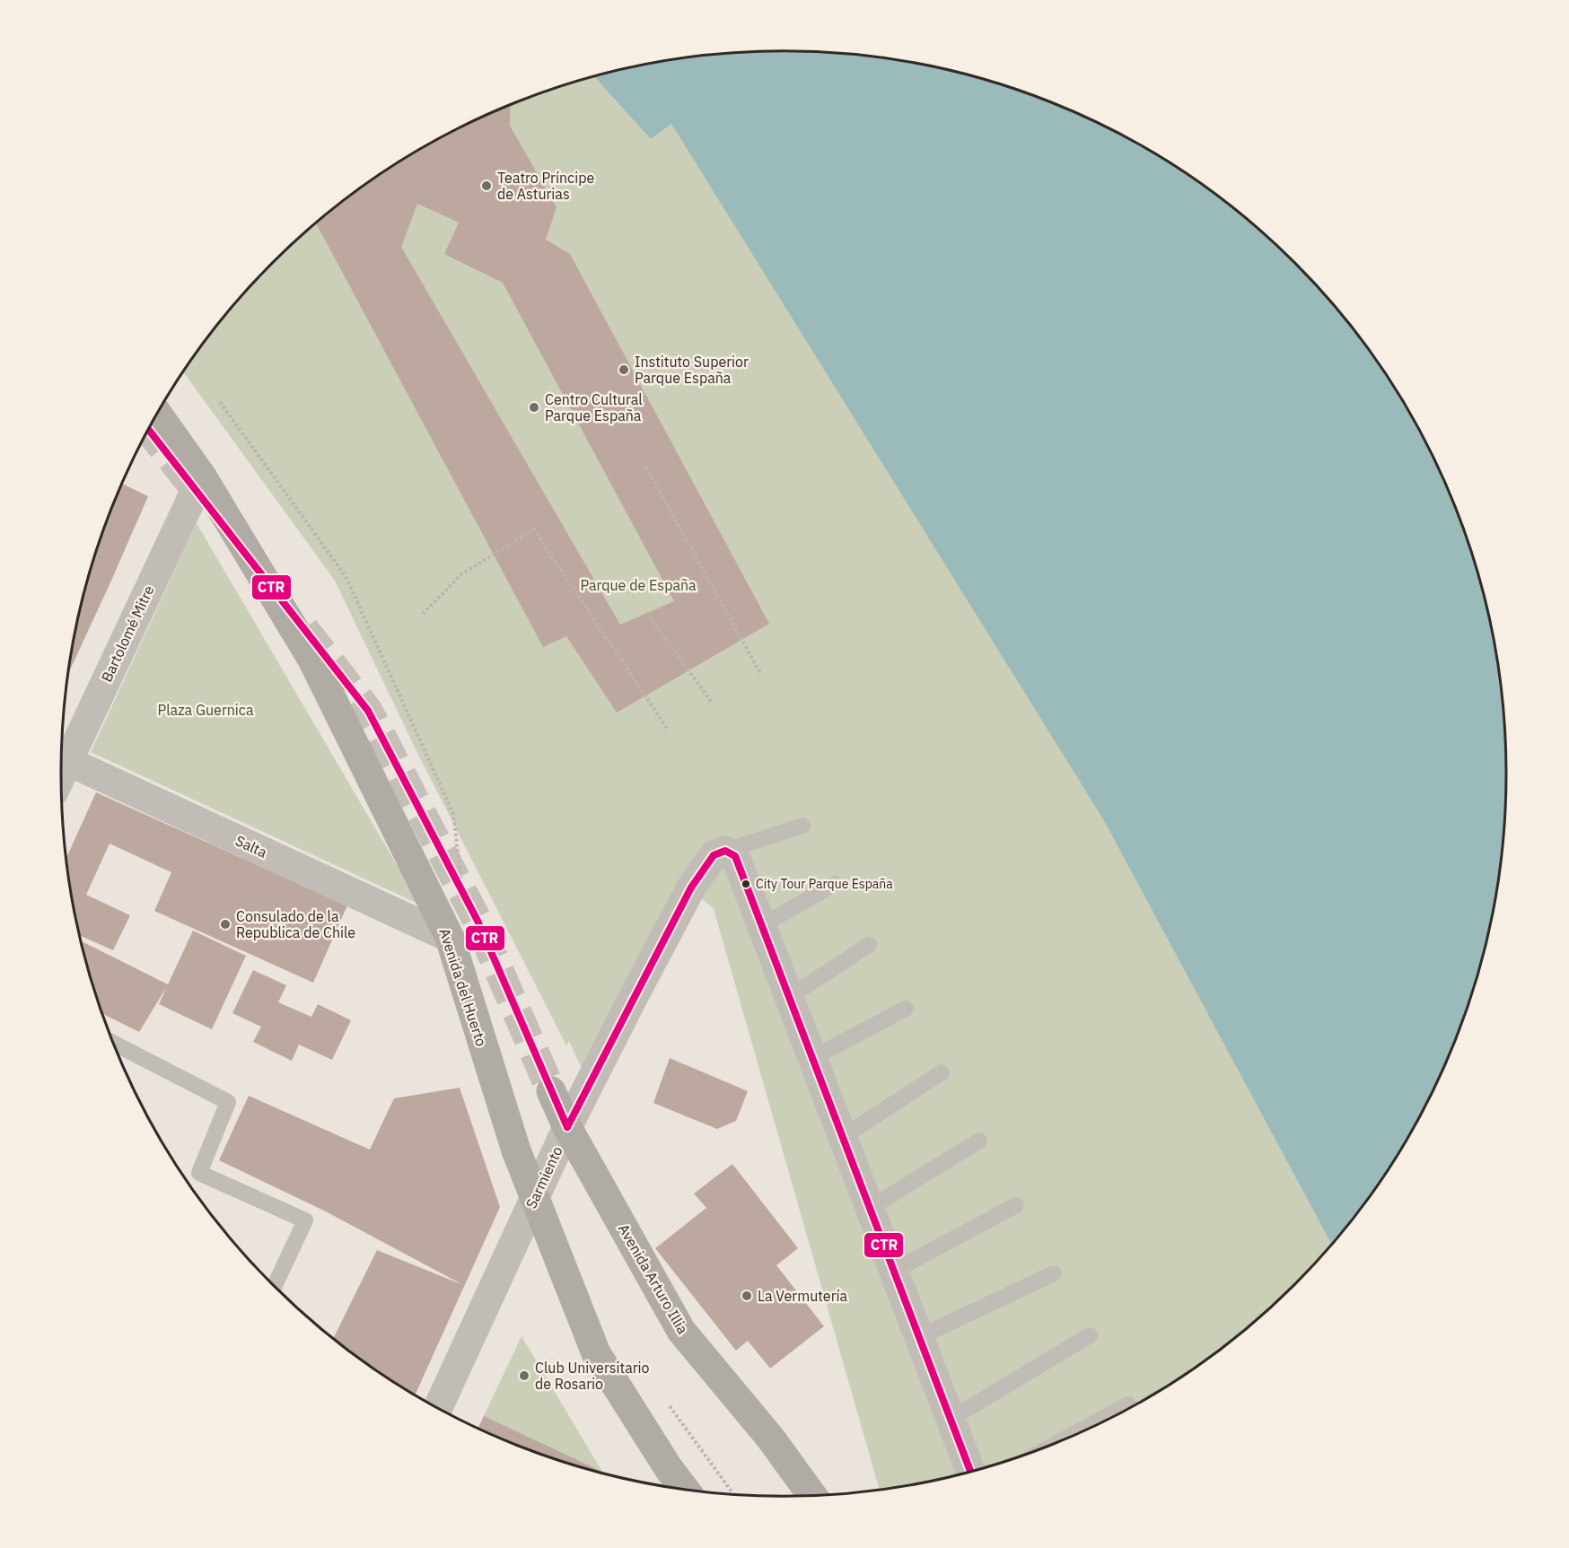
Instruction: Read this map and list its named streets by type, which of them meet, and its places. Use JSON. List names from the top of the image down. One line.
{"streets":{"main road":["Avenida del Huerto","Avenida Arturo Illia"],"street":["Bartolomé Mitre","Salta","Sarmiento"]},"crossings":[["Bartolomé Mitre","Avenida del Huerto"],["Salta","Avenida del Huerto"],["Sarmiento","Avenida Arturo Illia"]],"parks":["Parque de España","Plaza Guernica"],"places":["Teatro Príncipe de Asturias","Instituto Superior Parque España","Centro Cultural Parque España","City Tour Parque España","Consulado de la Republica de Chile","La Vermutería","Club Universitario de Rosario"],"lines":["transit line CTR"]}
